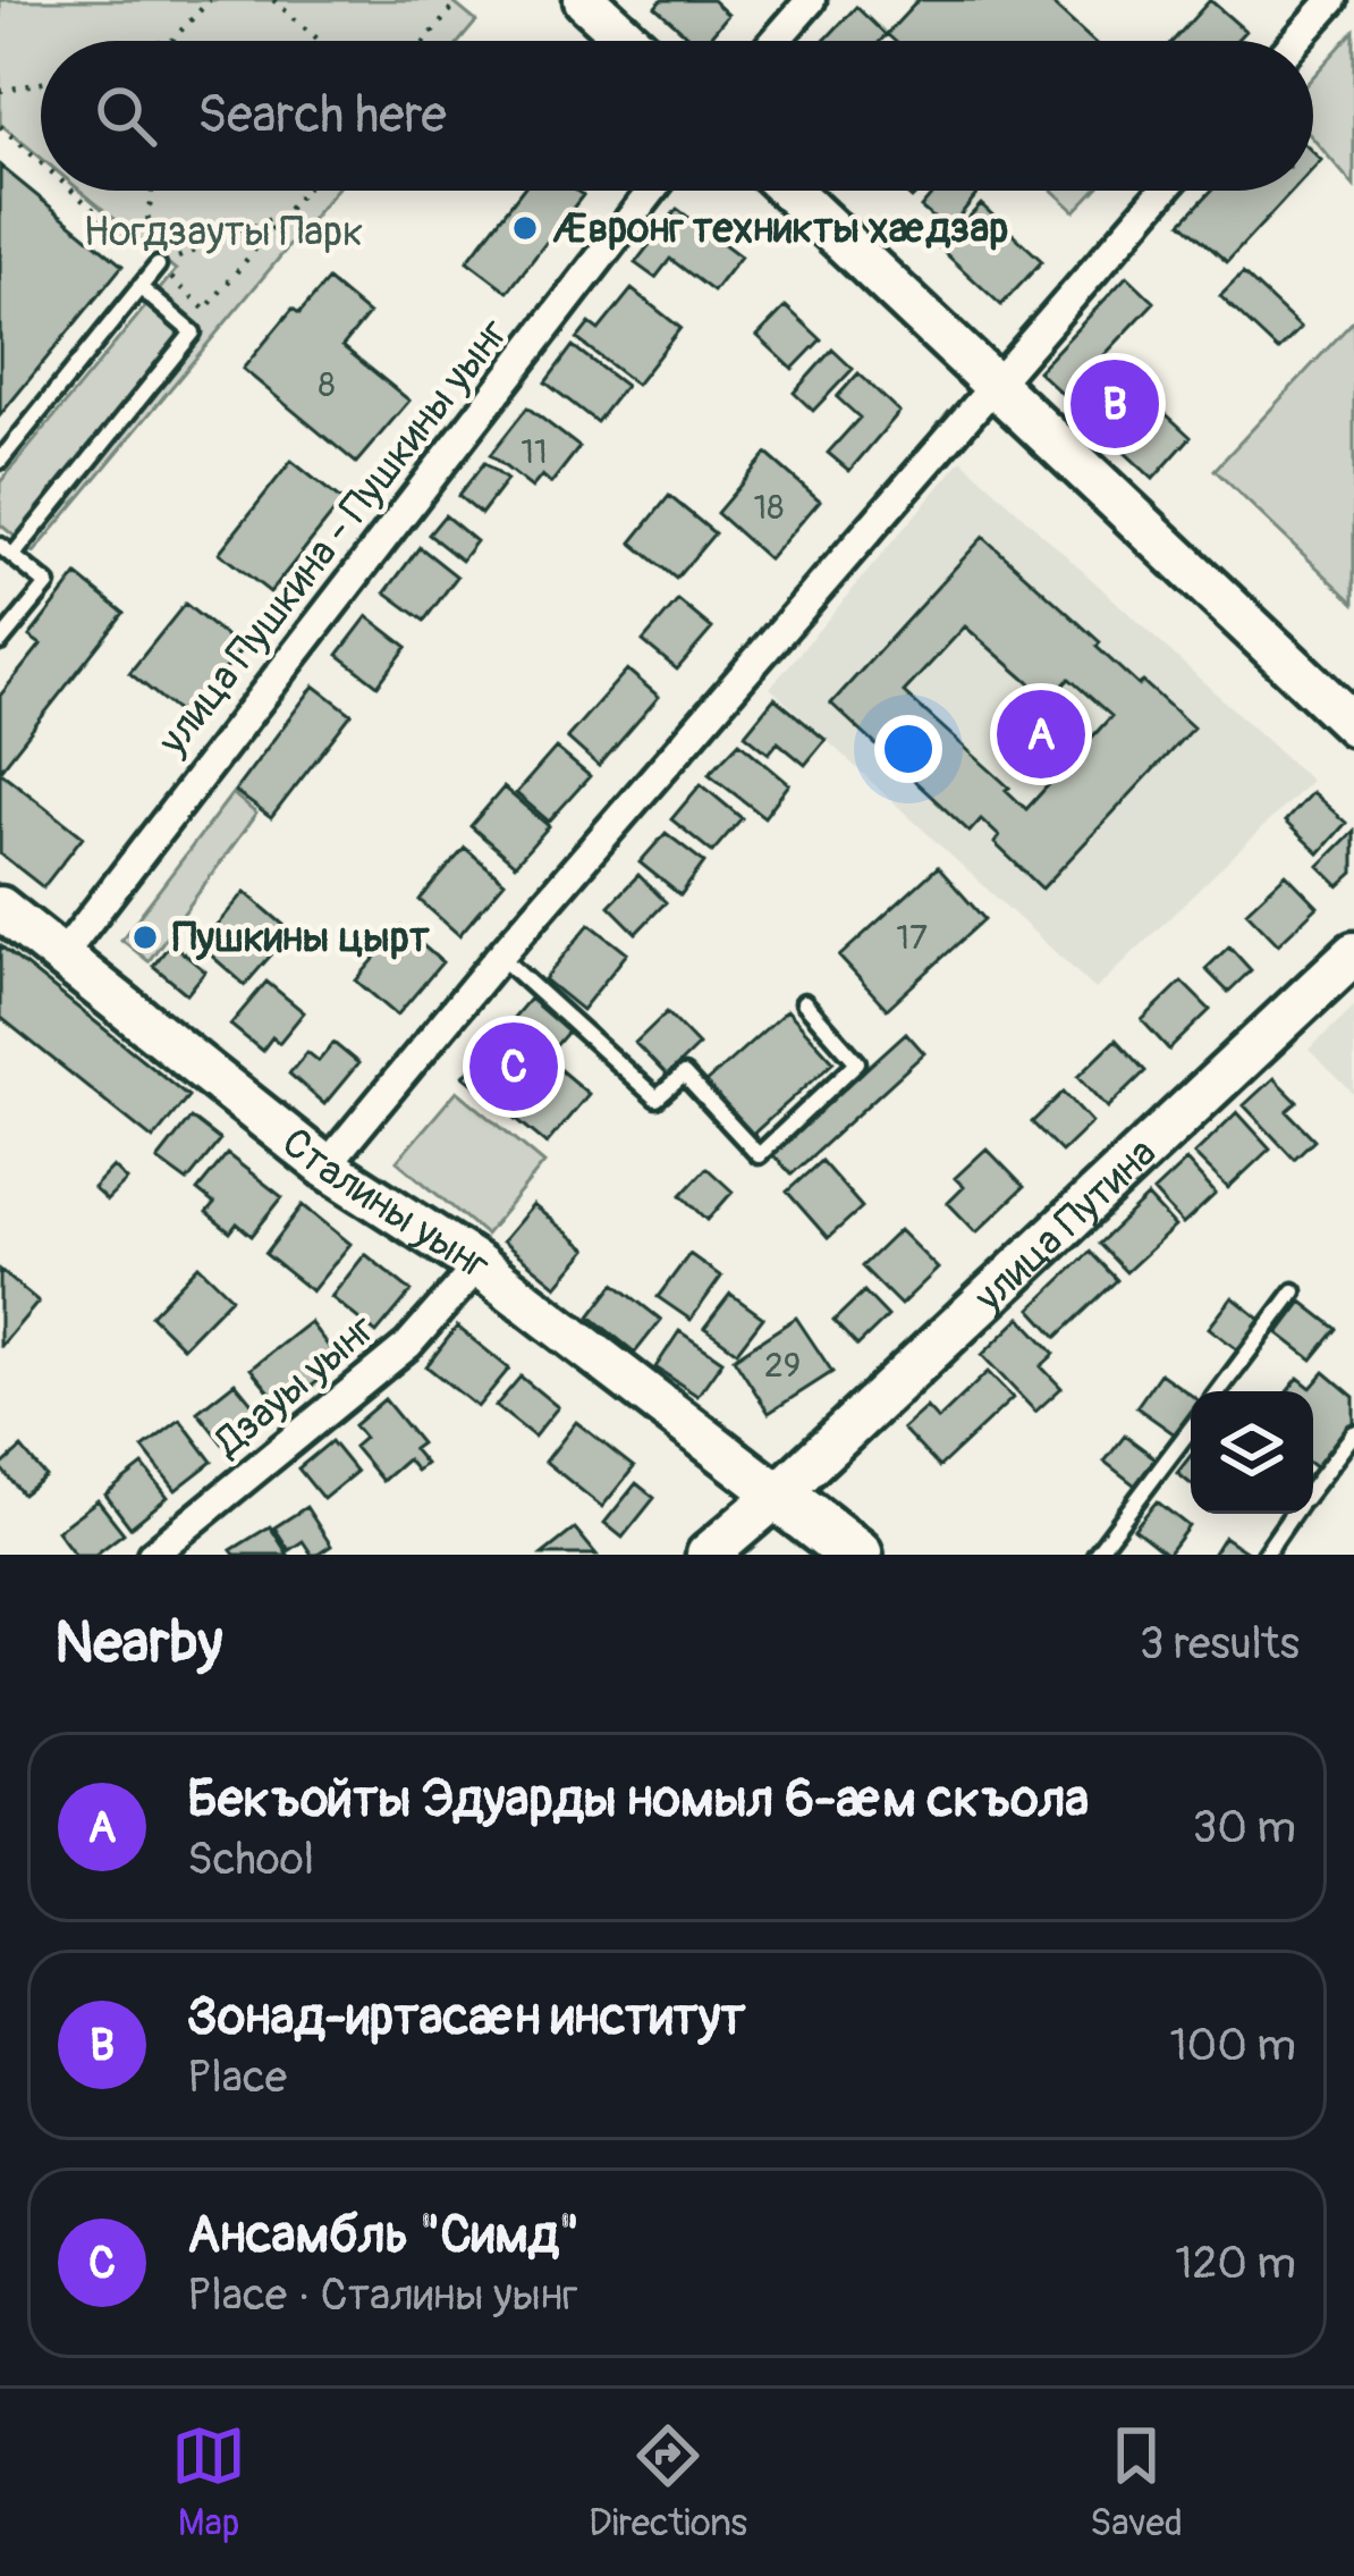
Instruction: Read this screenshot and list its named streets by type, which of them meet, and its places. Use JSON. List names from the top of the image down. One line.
{"streets":{"street":["улица Пушкина - Пушкины уынг","Сталины уынг","улица Путина","Дзауы уынг"]},"crossings":[["улица Пушкина - Пушкины уынг","Сталины уынг"],["Сталины уынг","улица Путина"],["Сталины уынг","Дзауы уынг"]],"parks":["Ногдзауты Парк"],"places":["Æвpонг техникты хæдзар","Пушкины цырт"],"house_numbers":["8","11","18","17","29"],"page":{"search":"Search here","pins":["B","A","C"],"heading":["Nearby","3 results"],"list":[{"mark":"A","name":"Бекъойты Эдуарды номыл 6-æм скъола","note":"School","value":"30 m"},{"mark":"B","name":"Зонад-иртасæн институт","note":"Place","value":"100 m"},{"mark":"C","name":"Ансамбль \"Симд\"","note":"Place · Сталины уынг","value":"120 m"}],"nav":["Map","Directions","Saved"]}}
